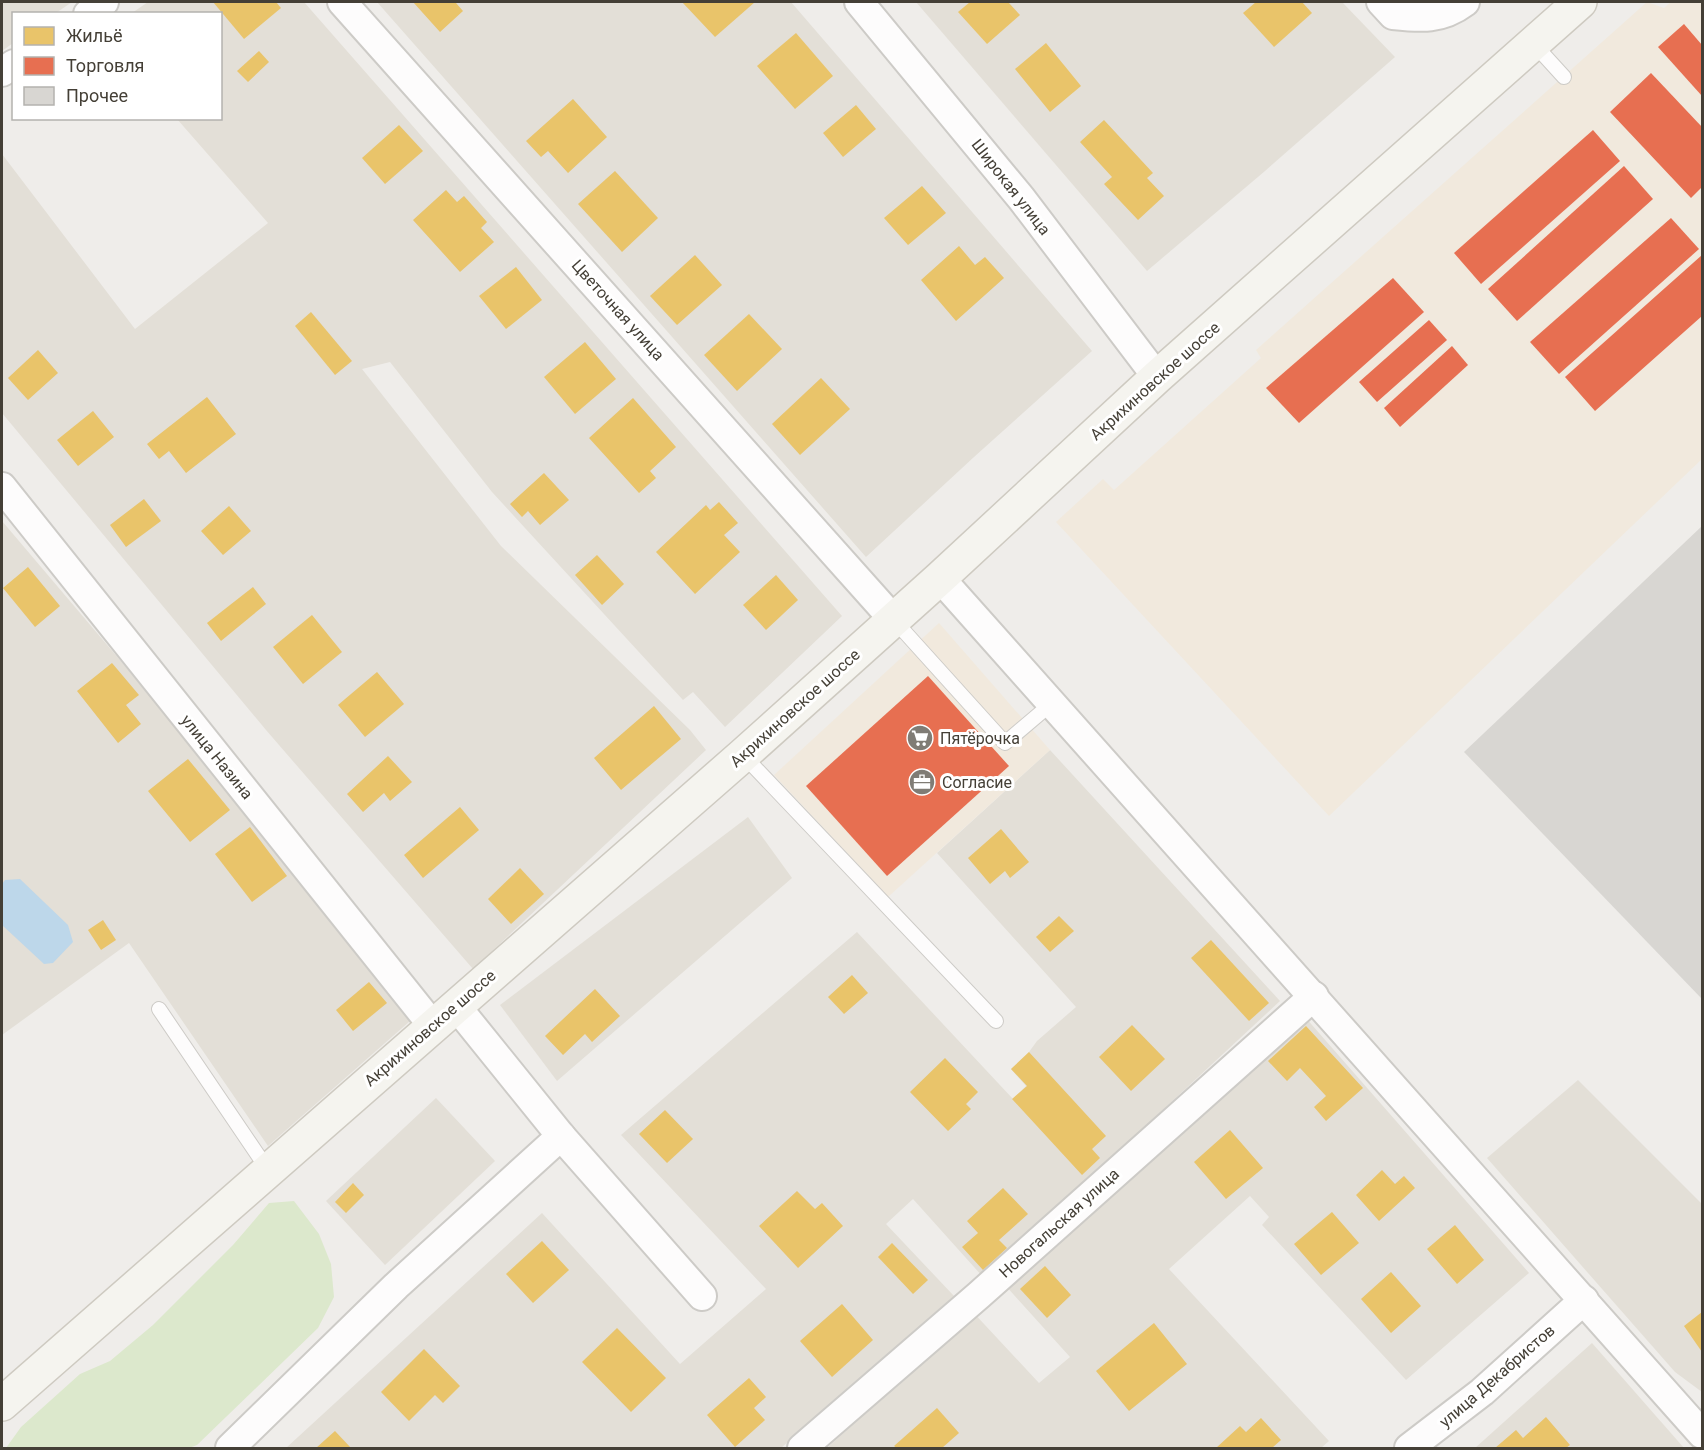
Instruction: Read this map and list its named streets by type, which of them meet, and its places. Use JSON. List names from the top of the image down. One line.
{"streets":{"main road":["Акрихиновское шоссе"],"street":["Широкая улица","Цветочная улица","улица Назина","Новогальская улица","улица Декабристов"]},"crossings":[["Широкая улица","Акрихиновское шоссе"],["Цветочная улица","Акрихиновское шоссе"],["Акрихиновское шоссе","улица Назина"]],"places":{"supermarket":["Пятёрочка"],"office":["Согласие"]},"legend":["Жильё","Торговля","Прочее"]}
